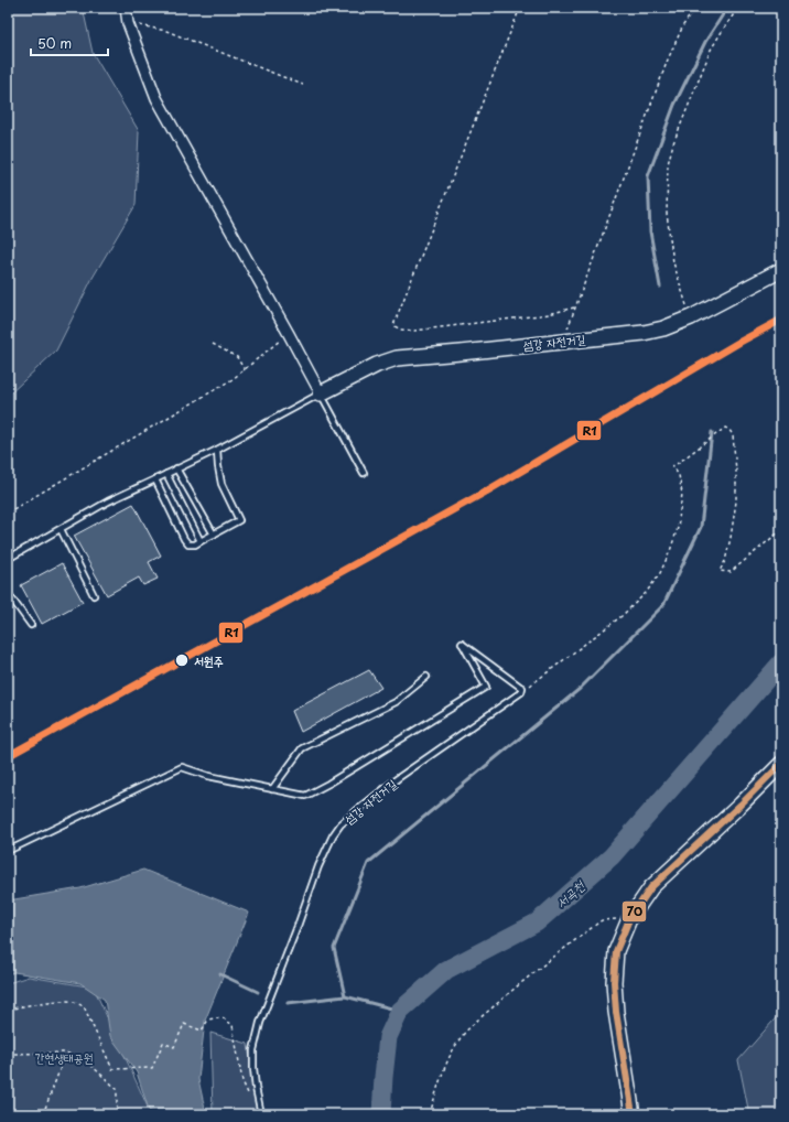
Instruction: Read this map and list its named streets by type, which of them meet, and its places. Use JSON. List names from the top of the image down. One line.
{"streets":{"street":["섬강 자전거길"]},"water":["서곡천"],"parks":["간현생태공원"],"places":["서원주"],"lines":["transit line R1","transit line 70"],"scale_bar":"50 m"}
